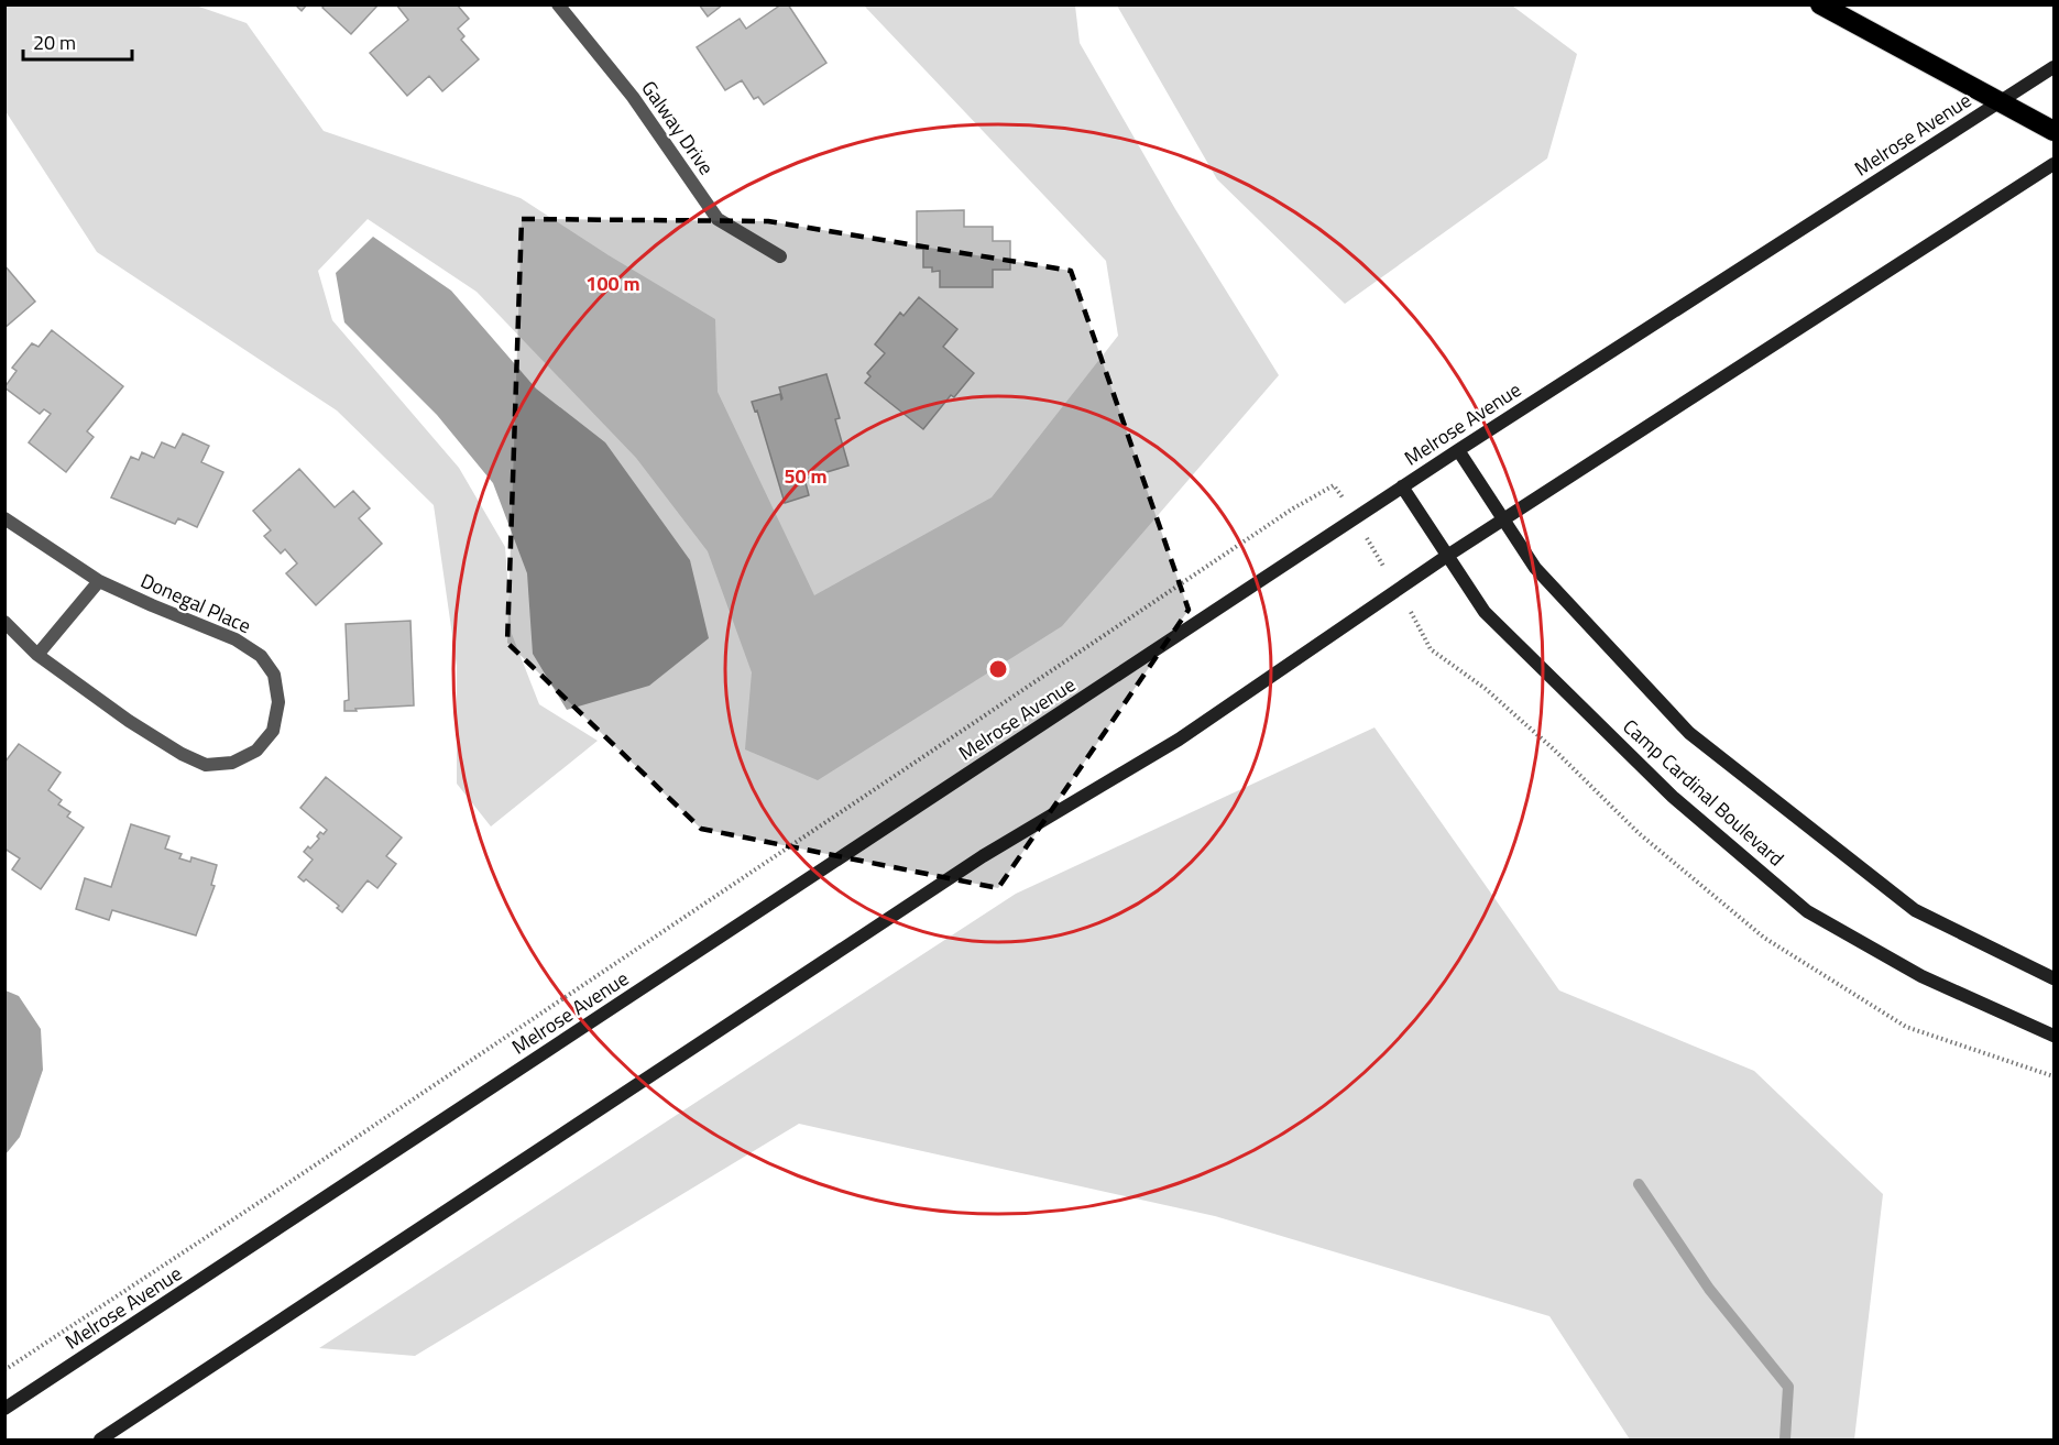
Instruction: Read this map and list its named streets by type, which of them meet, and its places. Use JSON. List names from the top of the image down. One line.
{"streets":{"main road":["Melrose Avenue","Camp Cardinal Boulevard"],"street":["Galway Drive","Donegal Place"]},"crossings":[["Melrose Avenue","Camp Cardinal Boulevard"]],"scale_bar":"20 m","rings":["100 m","50 m"]}
